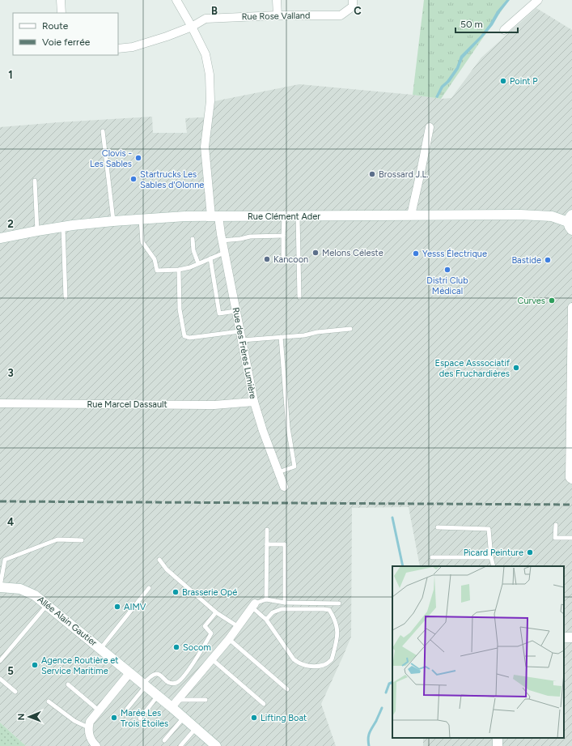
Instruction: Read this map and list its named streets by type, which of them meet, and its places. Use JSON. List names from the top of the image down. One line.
{"streets":{"street":["Rue Rose Valland","Rue Clément Ader","Rue des Frères Lumière","Rue Marcel Dassault","Allée Alain Gautier"]},"crossings":[["Rue Rose Valland","Rue des Frères Lumière"],["Rue Clément Ader","Rue des Frères Lumière"],["Rue des Frères Lumière","Rue Marcel Dassault"]],"places":["Point P","Clovis - Les Sables","Brossard J.L.","Startrucks Les Sables d'Olonne","Melons Céleste","Yesss Électrique","Kancoon","Bastide","Distri Club Médical","Curves","Espace Asssociatif des Fruchardières","Picard Peinture","Brasserie Opé","AIMV","Socom","Agence Routière et Service Maritime","Marée Les Trois Étoiles","Lifting Boat"],"legend":["Route","Voie ferrée"],"scale_bar":"50 m","north":"left","grid":{"columns":["B","C"],"rows":["1","2","3","4","5"]}}
